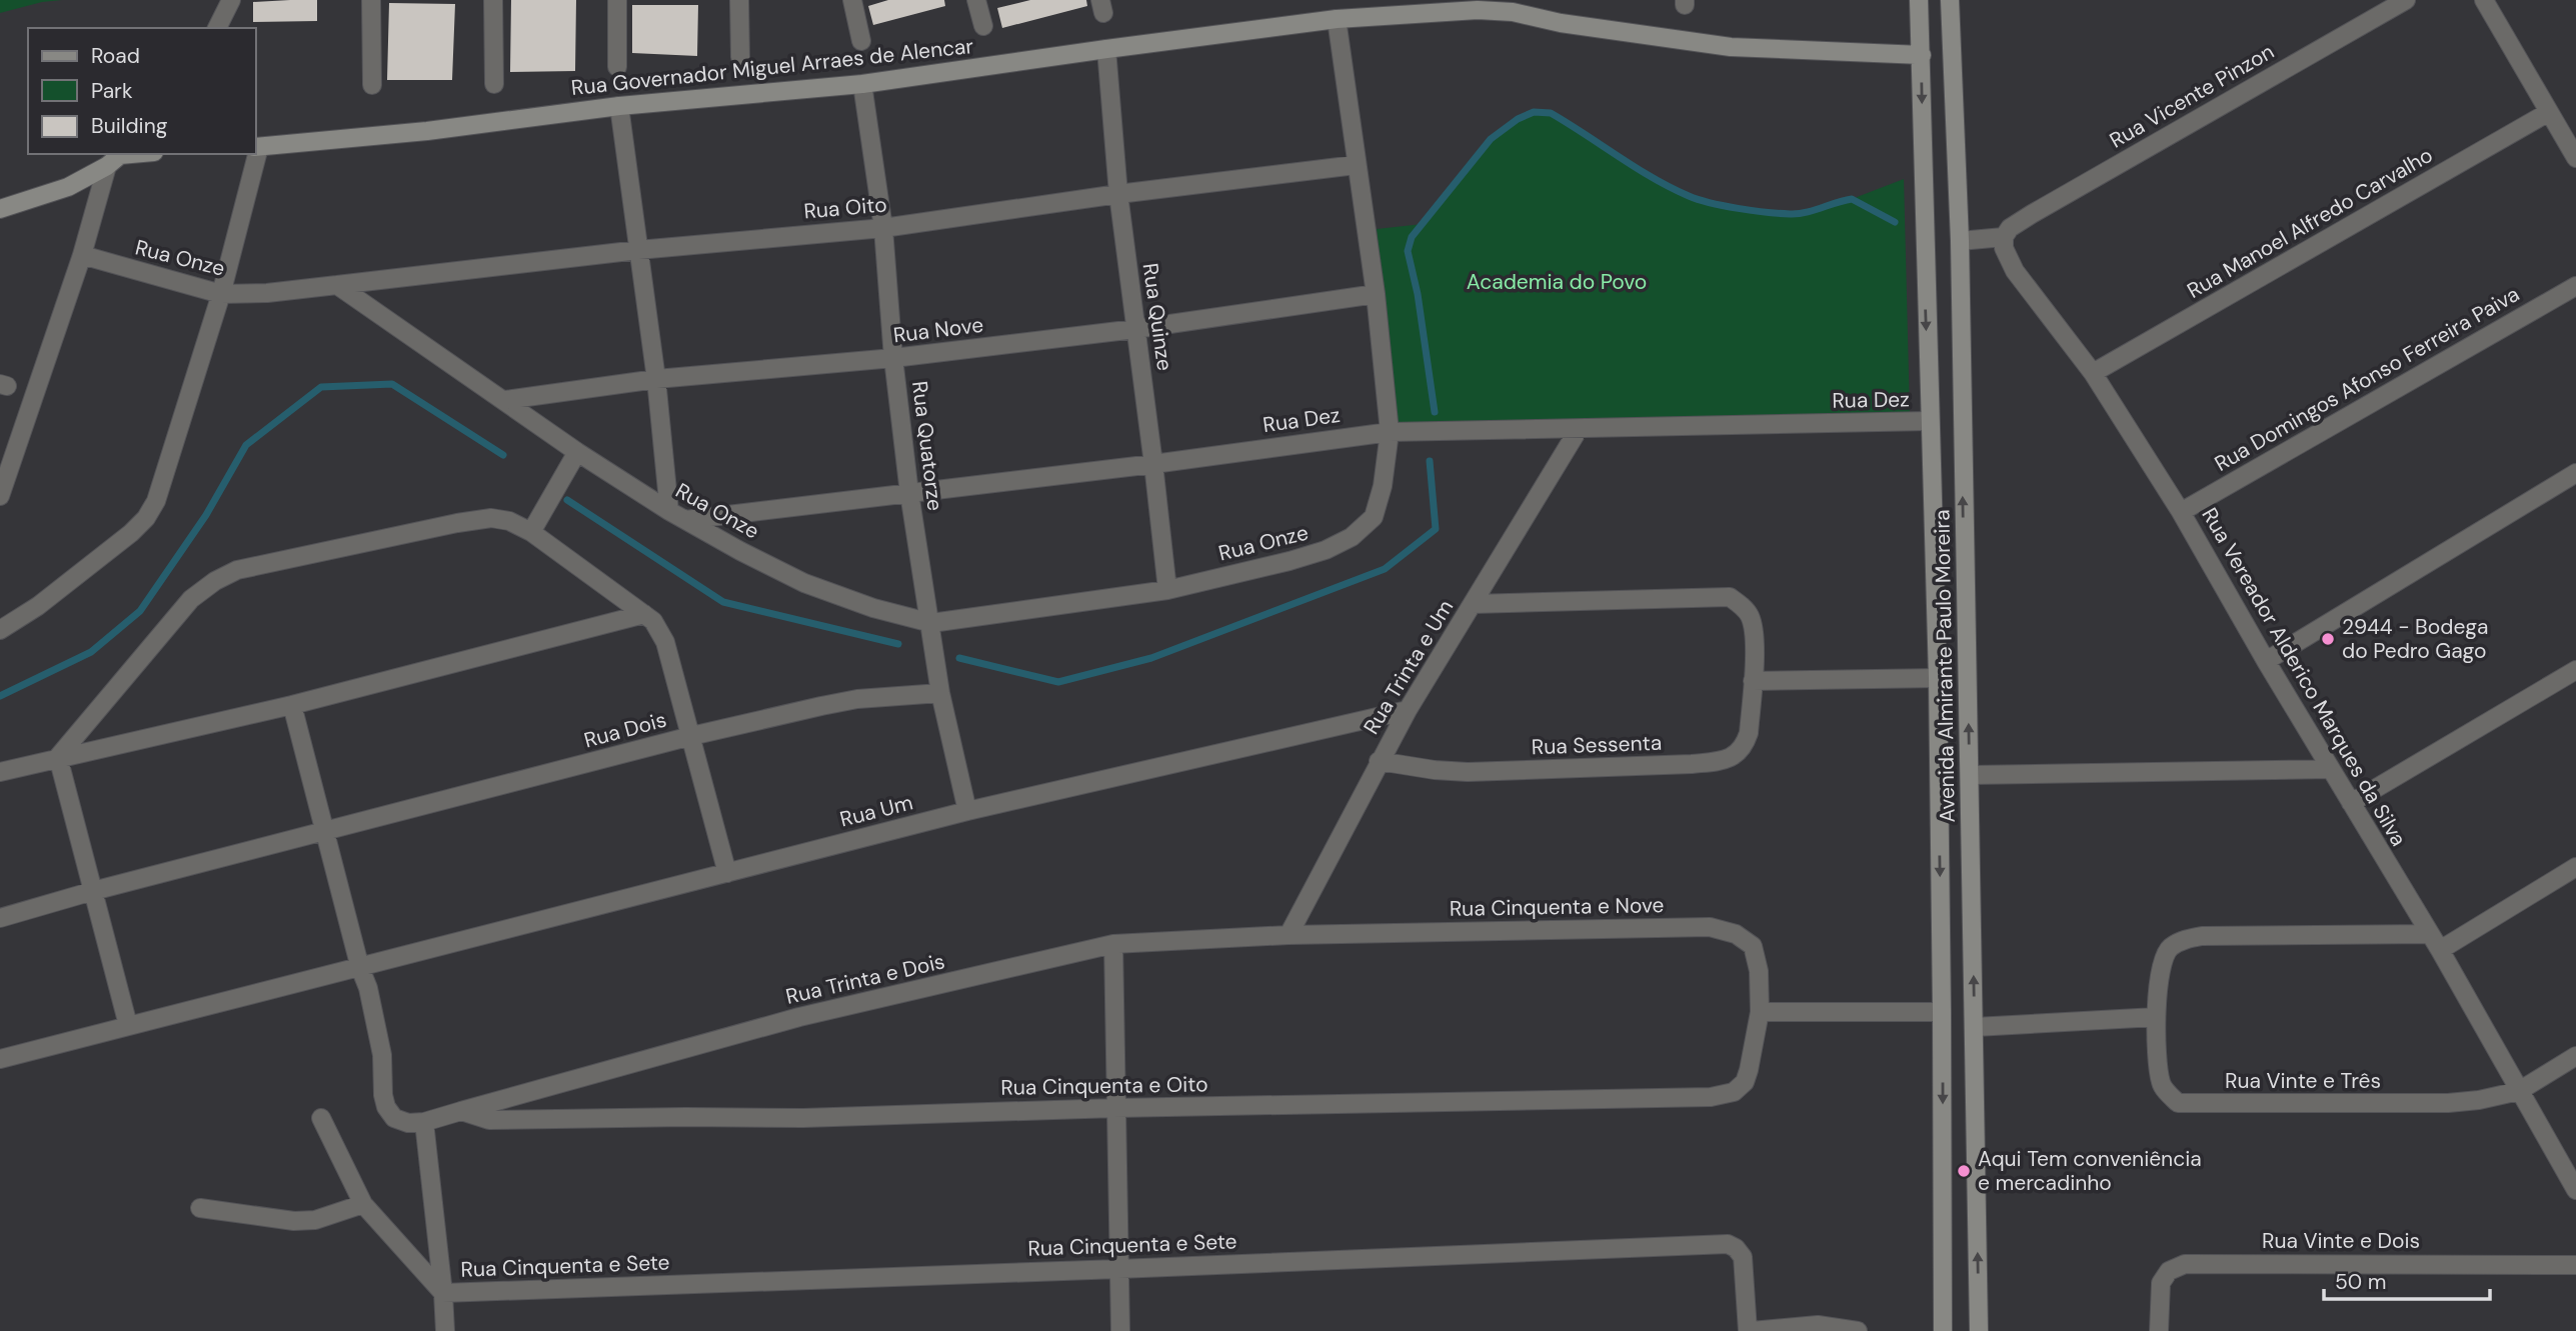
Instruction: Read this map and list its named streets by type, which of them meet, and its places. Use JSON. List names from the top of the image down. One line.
{"streets":{"main road":["Rua Governador Miguel Arraes de Alencar","Avenida Almirante Paulo Moreira"],"street":["Rua Vicente Pinzon","Rua Oito","Rua Manoel Alfredo Carvalho","Rua Onze","Rua Quinze","Rua Nove","Rua Domingos Afonso Ferreira Paiva","Rua Dez","Rua Quatorze","Rua Trinta e Um","Rua Vereador Alderico Marques da Silva","Rua Dois","Rua Sessenta","Rua Um","Rua Cinquenta e Nove","Rua Trinta e Dois","Rua Vinte e Três","Rua Cinquenta e Oito","Rua Vinte e Dois","Rua Cinquenta e Sete"]},"crossings":[["Rua Governador Miguel Arraes de Alencar","Rua Quinze"],["Rua Governador Miguel Arraes de Alencar","Rua Quatorze"],["Rua Governador Miguel Arraes de Alencar","Avenida Almirante Paulo Moreira"],["Rua Vicente Pinzon","Rua Vereador Alderico Marques da Silva"],["Rua Oito","Rua Onze"],["Rua Oito","Rua Quinze"],["Rua Oito","Rua Quatorze"],["Rua Manoel Alfredo Carvalho","Rua Vereador Alderico Marques da Silva"],["Rua Onze","Rua Quinze"],["Rua Onze","Rua Nove"],["Rua Onze","Rua Dez"],["Rua Onze","Rua Quatorze"],["Rua Quinze","Rua Nove"],["Rua Quinze","Rua Dez"],["Rua Nove","Rua Quatorze"],["Rua Domingos Afonso Ferreira Paiva","Rua Vereador Alderico Marques da Silva"],["Rua Dez","Rua Quatorze"],["Rua Dez","Avenida Almirante Paulo Moreira"],["Rua Dez","Rua Trinta e Um"],["Rua Quatorze","Rua Dois"],["Rua Quatorze","Rua Um"],["Rua Trinta e Um","Rua Sessenta"],["Rua Trinta e Um","Rua Um"],["Rua Trinta e Um","Rua Cinquenta e Nove"],["Rua Trinta e Um","Rua Trinta e Dois"],["Rua Vereador Alderico Marques da Silva","Rua Vinte e Três"],["Rua Cinquenta e Nove","Rua Trinta e Dois"],["Rua Cinquenta e Nove","Rua Cinquenta e Oito"],["Rua Trinta e Dois","Rua Cinquenta e Oito"]],"parks":["Academia do Povo"],"places":["2944 - Bodega do Pedro Gago","Aqui Tem conveniência e mercadinho"],"legend":["Road","Park","Building"],"scale_bar":"50 m"}
